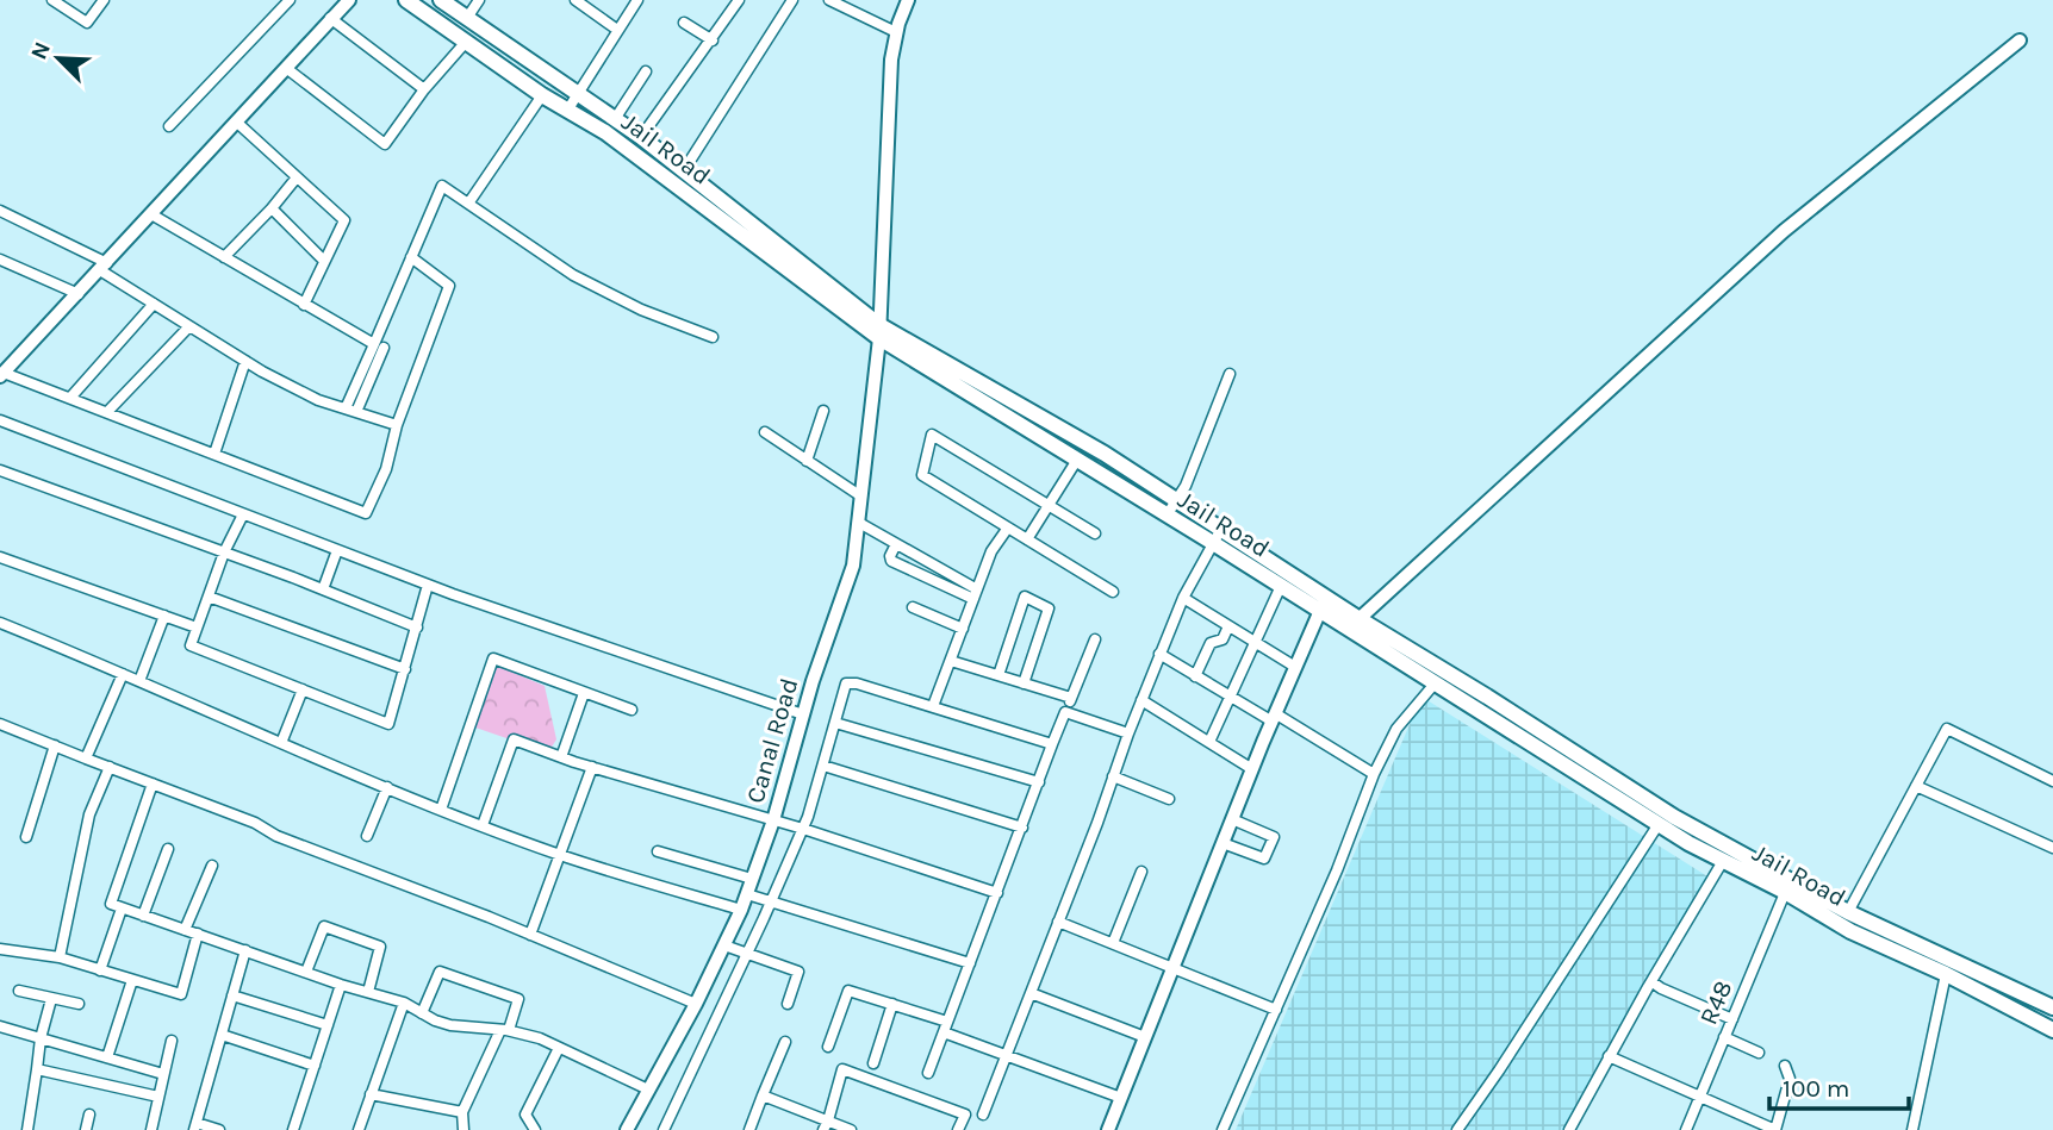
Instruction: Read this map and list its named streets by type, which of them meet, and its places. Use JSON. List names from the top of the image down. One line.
{"streets":{"main road":["Jail Road"],"street":["Canal Road","R48"]},"crossings":[["Jail Road","Canal Road"],["Jail Road","R48"]],"scale_bar":"100 m","north":"top left"}
